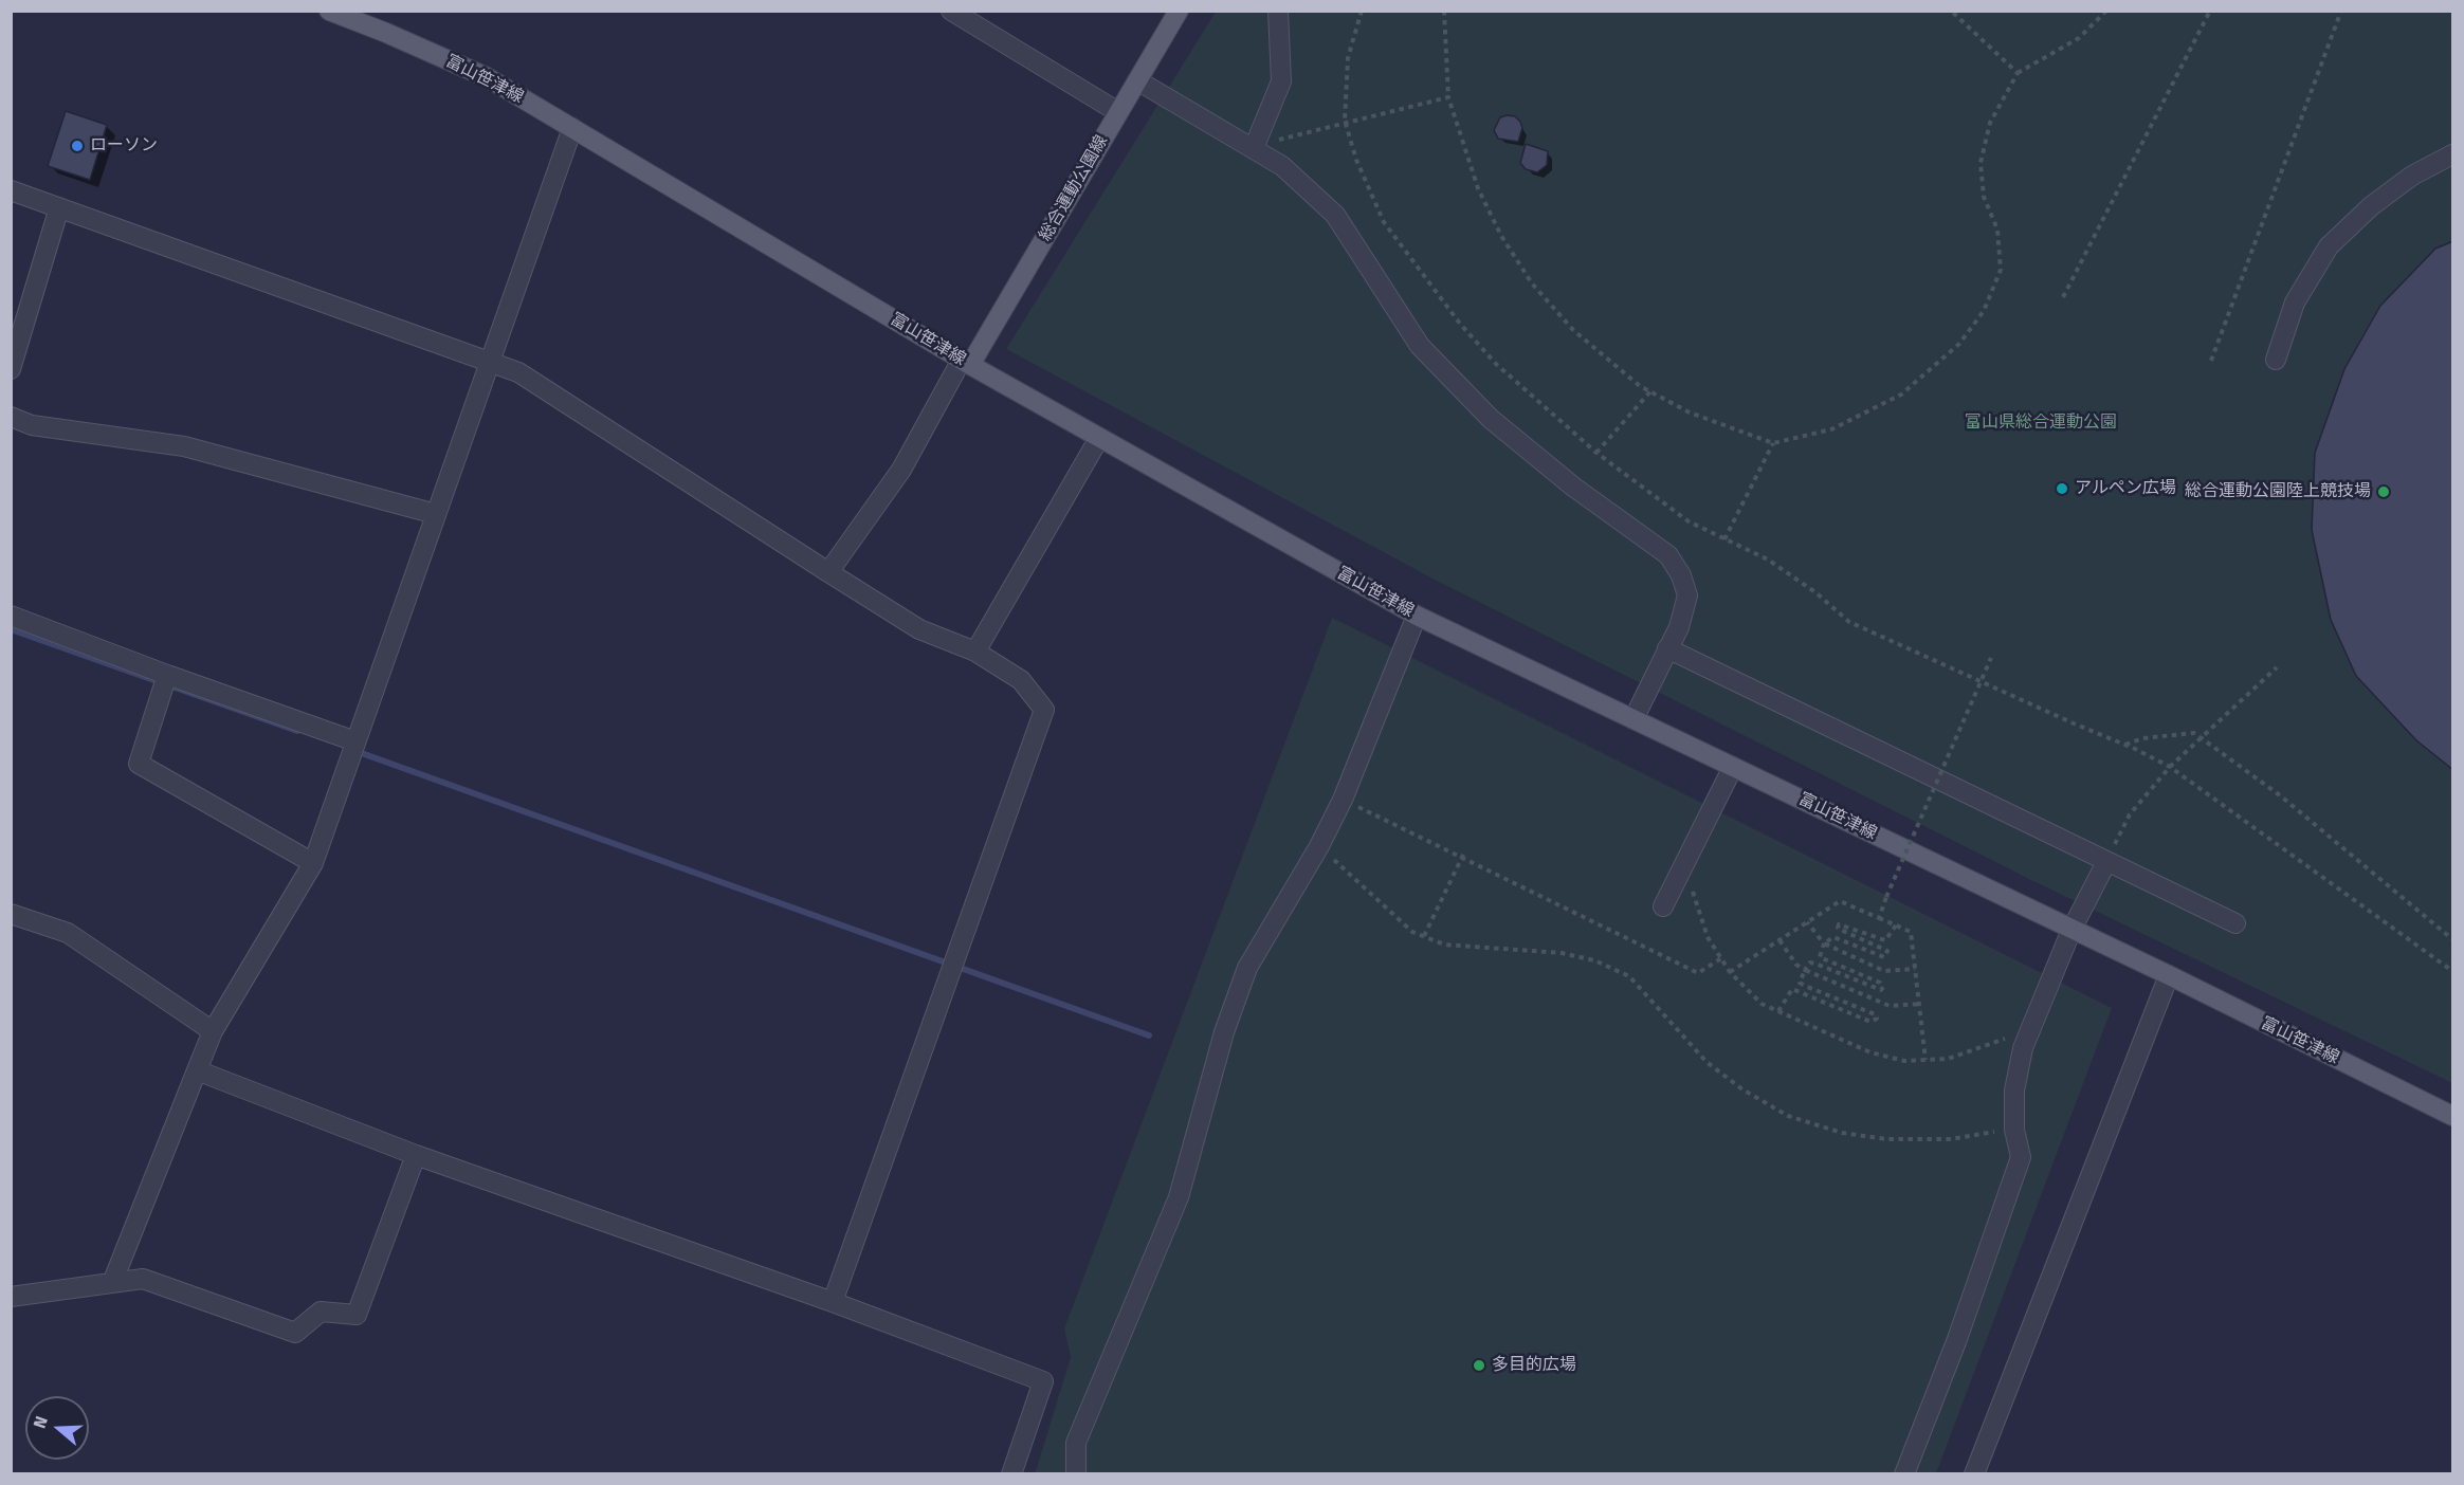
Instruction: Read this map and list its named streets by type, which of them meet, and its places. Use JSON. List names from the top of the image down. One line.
{"streets":{"main road":["富山笹津線","総合運動公園線"]},"crossings":[["富山笹津線","総合運動公園線"]],"parks":["富山県総合運動公園"],"places":["ローソン","アルペン広場","総合運動公園陸上競技場","多目的広場"],"north":"left"}
